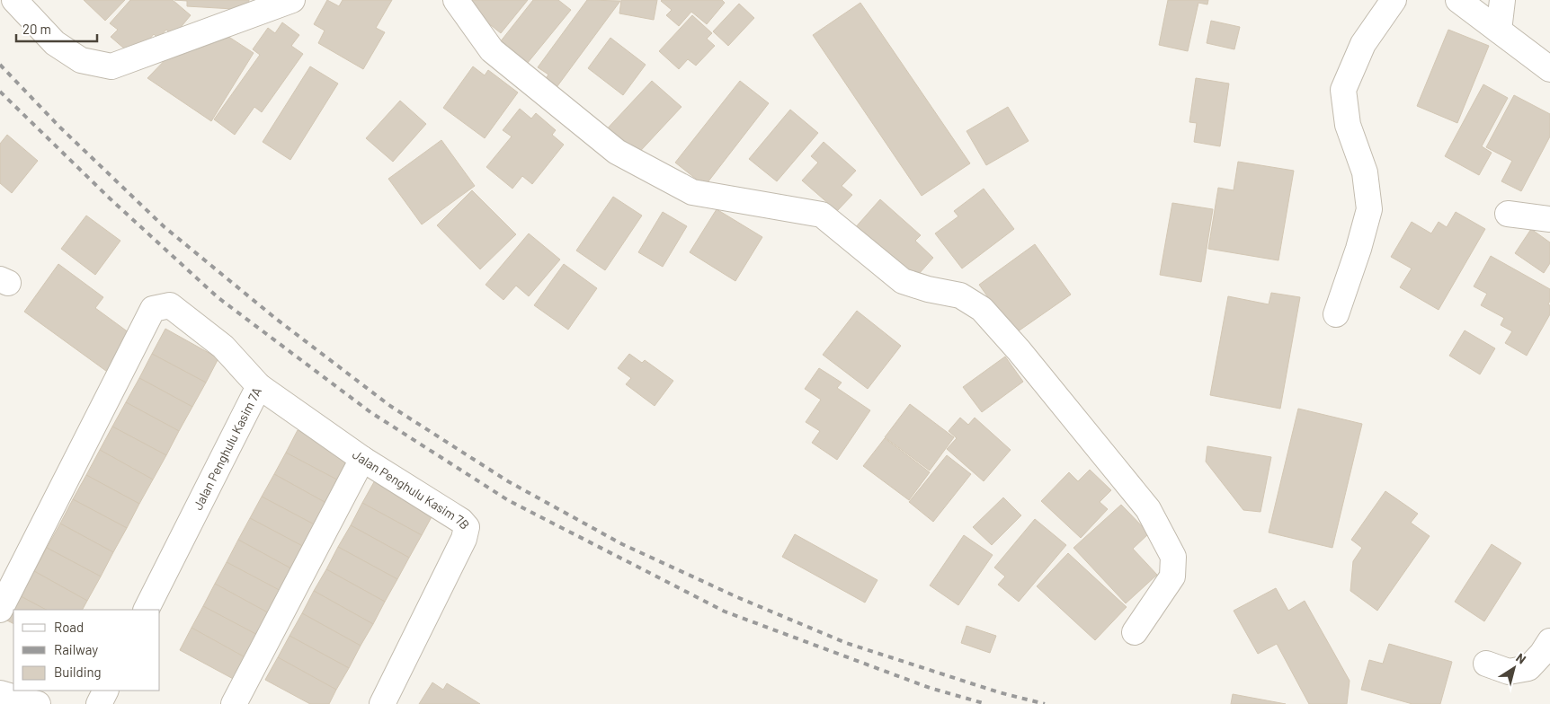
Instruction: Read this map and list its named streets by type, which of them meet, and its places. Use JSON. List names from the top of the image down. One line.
{"streets":{"street":["Jalan Penghulu Kasim 7A","Jalan Penghulu Kasim 7B"]},"crossings":[["Jalan Penghulu Kasim 7A","Jalan Penghulu Kasim 7B"]],"legend":["Road","Railway","Building"],"scale_bar":"20 m","north":"top right"}
